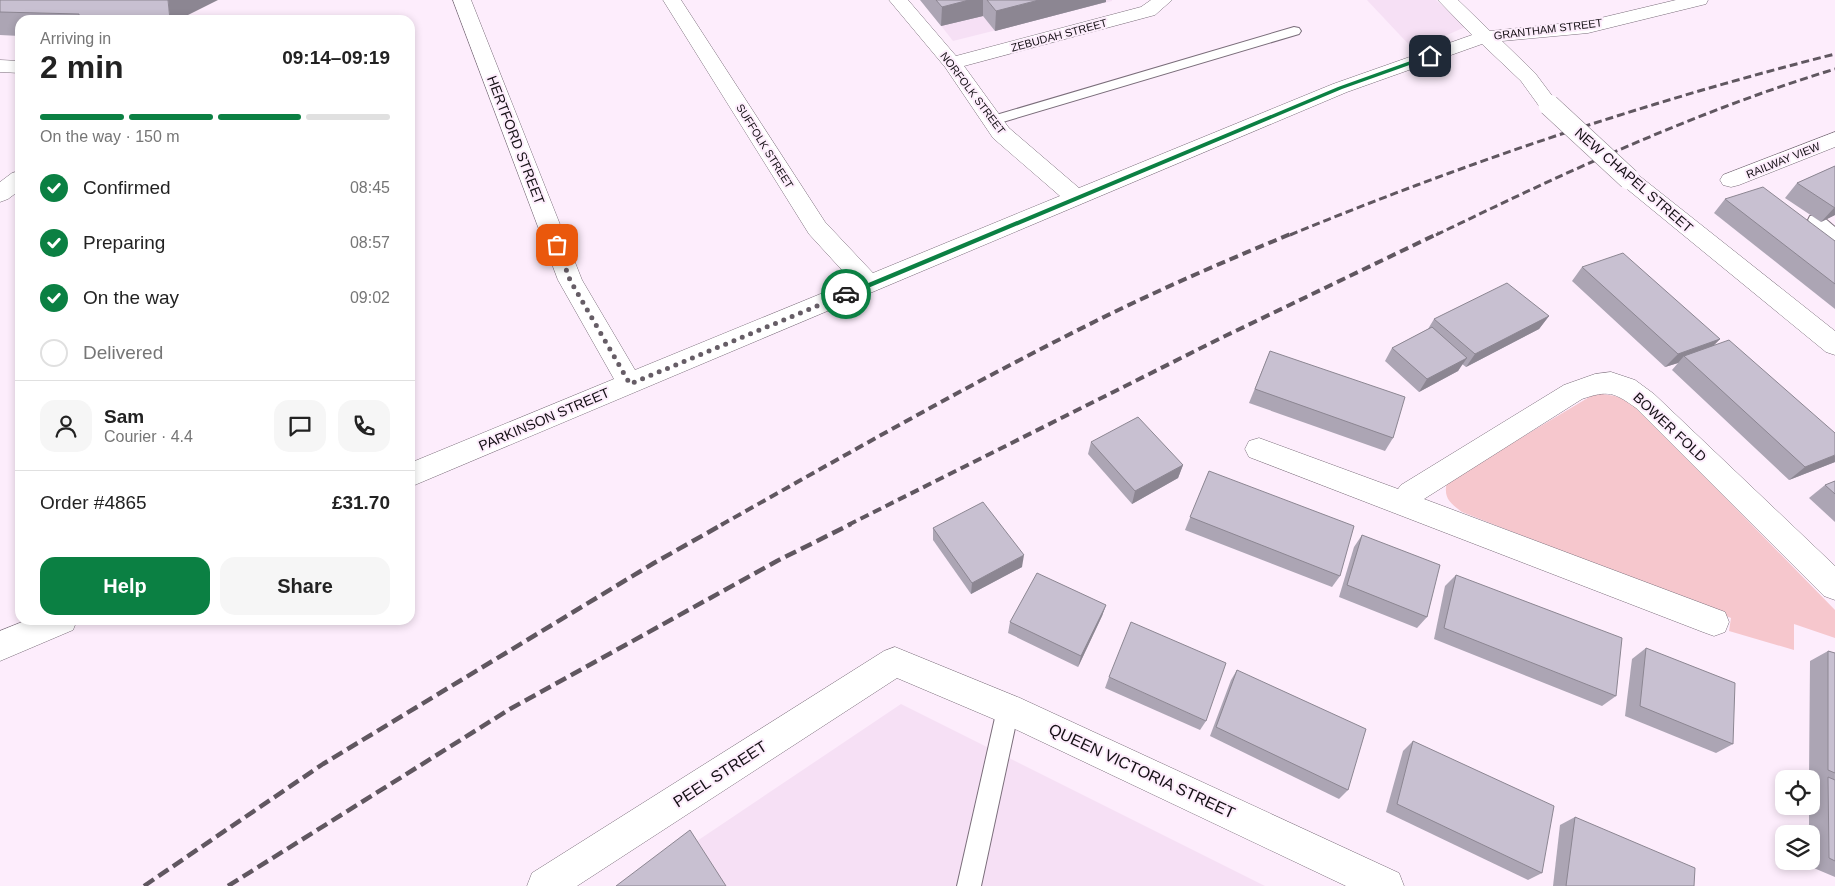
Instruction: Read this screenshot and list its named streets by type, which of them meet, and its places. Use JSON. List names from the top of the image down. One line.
{"streets":{"street":["GRANTHAM STREET","ZEBUDAH STREET","NORFOLK STREET","HERTFORD STREET","SUFFOLK STREET","RAILWAY VIEW","NEW CHAPEL STREET","PARKINSON STREET","BOWER FOLD","QUEEN VICTORIA STREET","PEEL STREET"]},"crossings":[["GRANTHAM STREET","NEW CHAPEL STREET"],["GRANTHAM STREET","PARKINSON STREET"],["ZEBUDAH STREET","NORFOLK STREET"],["NORFOLK STREET","PARKINSON STREET"],["HERTFORD STREET","PARKINSON STREET"],["SUFFOLK STREET","PARKINSON STREET"],["NEW CHAPEL STREET","PARKINSON STREET"],["QUEEN VICTORIA STREET","PEEL STREET"]],"page":{"heading":["2 min","Arriving in","09:14–09:19"],"panel":["Sam","Courier · 4.4","Order #4865","£31.70"],"bar":"On the way · 150 m","list":[["Confirmed","08:45"],["Preparing","08:57"],["On the way","09:02"],"Delivered"],"buttons":["Help","Share"]}}
